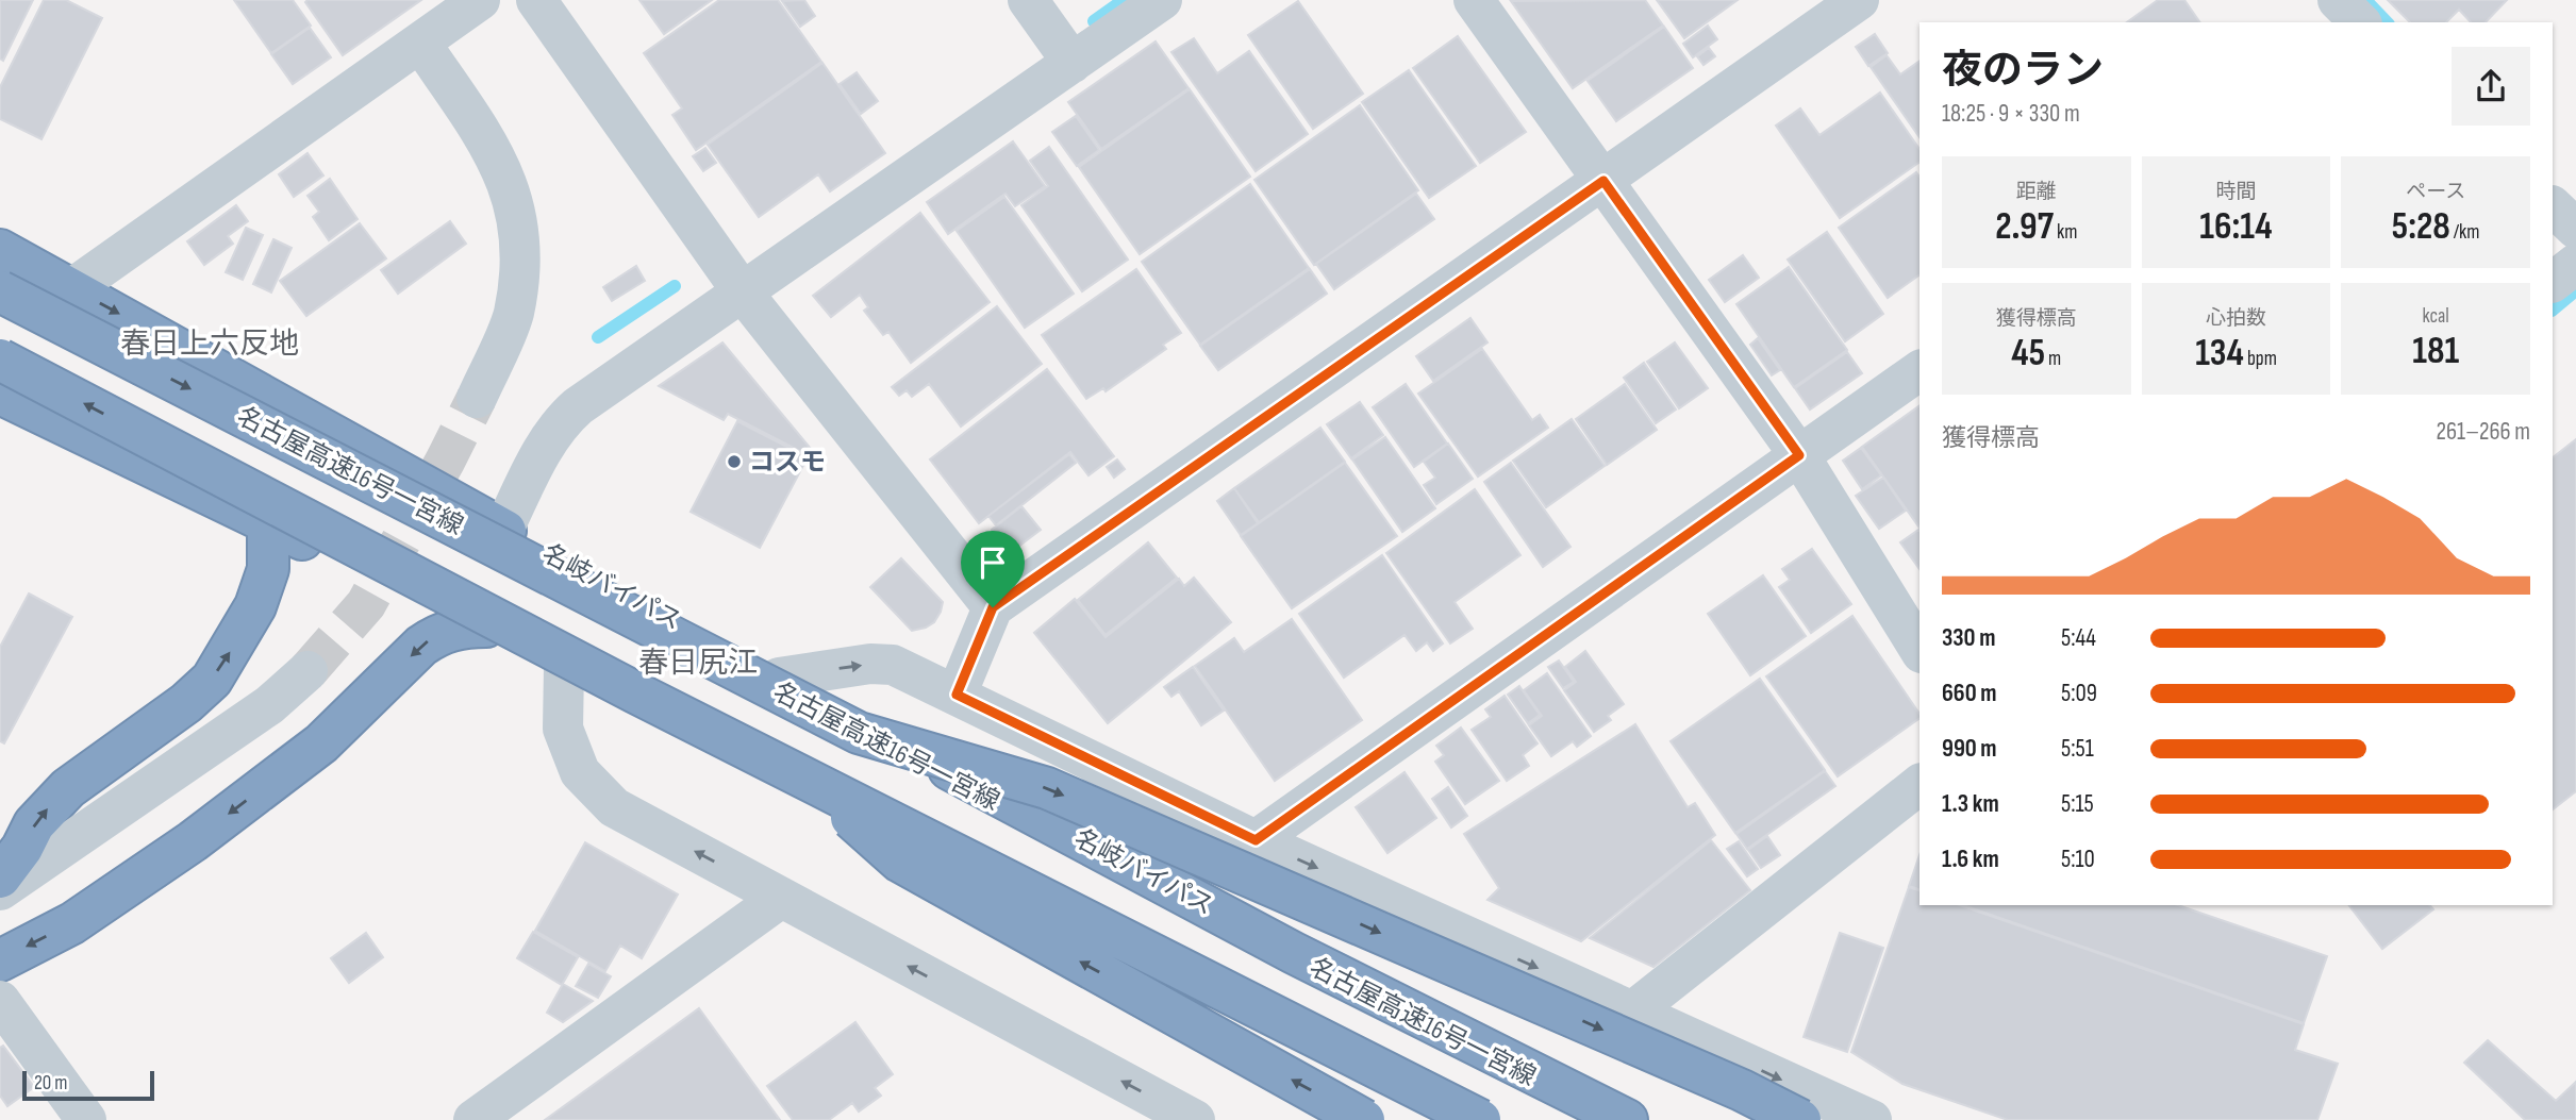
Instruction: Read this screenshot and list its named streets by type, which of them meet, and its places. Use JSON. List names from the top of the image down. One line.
{"streets":{"highway":["名古屋高速16号一宮線","名岐バイパス"]},"districts":["春日上六反地","春日尻江"],"places":["コスモ"],"scale_bar":"20 m","page":{"heading":["夜のラン","18:25 · 9 × 330 m"],"stats":[["距離","2.97 km"],["時間","16:14"],["ペース","5:28 /km"],["獲得標高","45 m"],["心拍数","134 bpm"],["kcal","181"]],"chart":["獲得標高","261–266 m"],"list":[{"name":"330 m","note":"5:44"},{"name":"660 m","note":"5:09"},{"name":"990 m","note":"5:51"},{"name":"1.3 km","note":"5:15"},{"name":"1.6 km","note":"5:10"}],"scale":"20 m"}}
